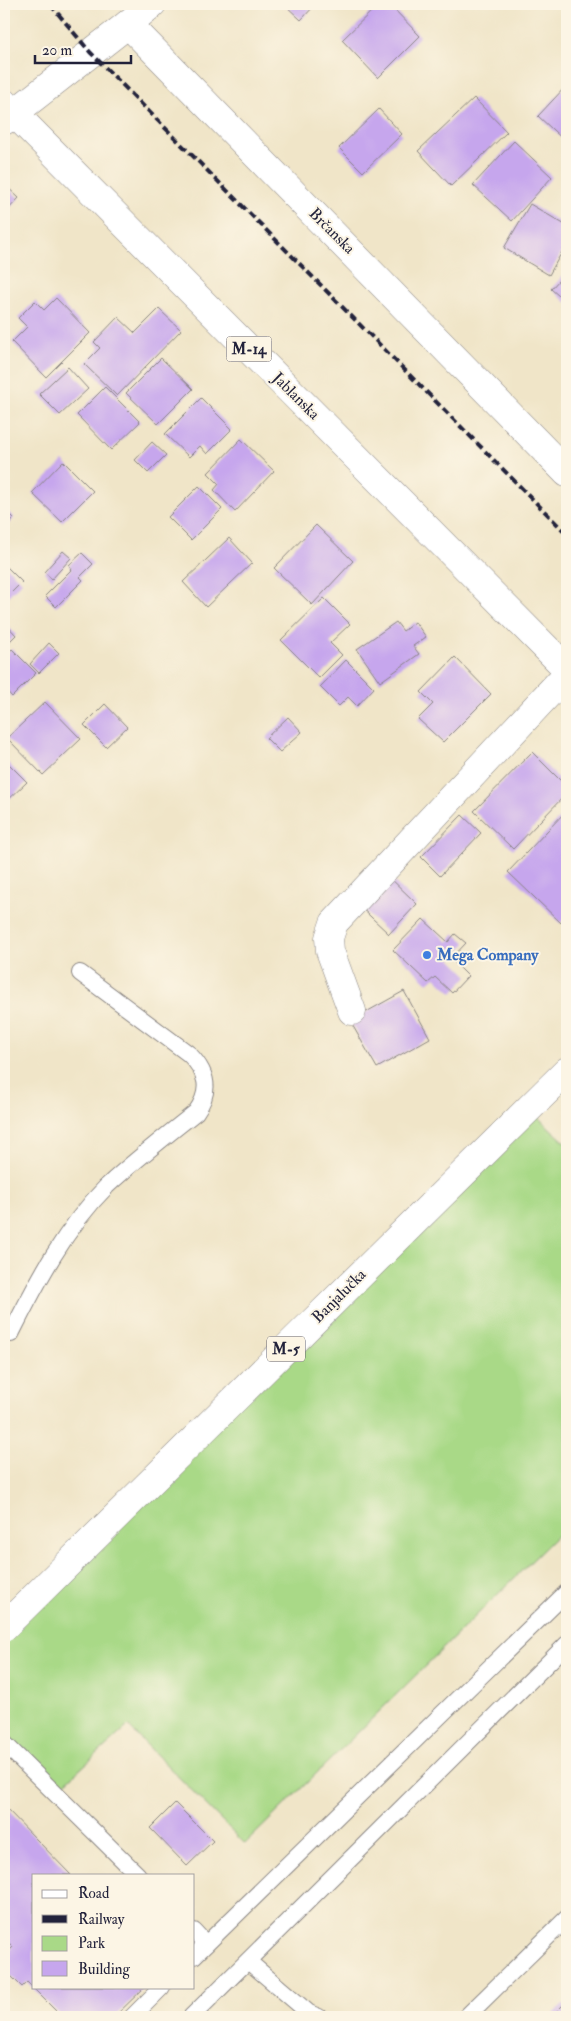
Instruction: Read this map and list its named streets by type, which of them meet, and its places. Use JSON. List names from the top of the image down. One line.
{"streets":{"main road":["Brčanska","M-14","Jablanska","Banjalučka","M-5"]},"places":["Mega Company"],"legend":["Road","Railway","Park","Building"],"scale_bar":"20 m"}
